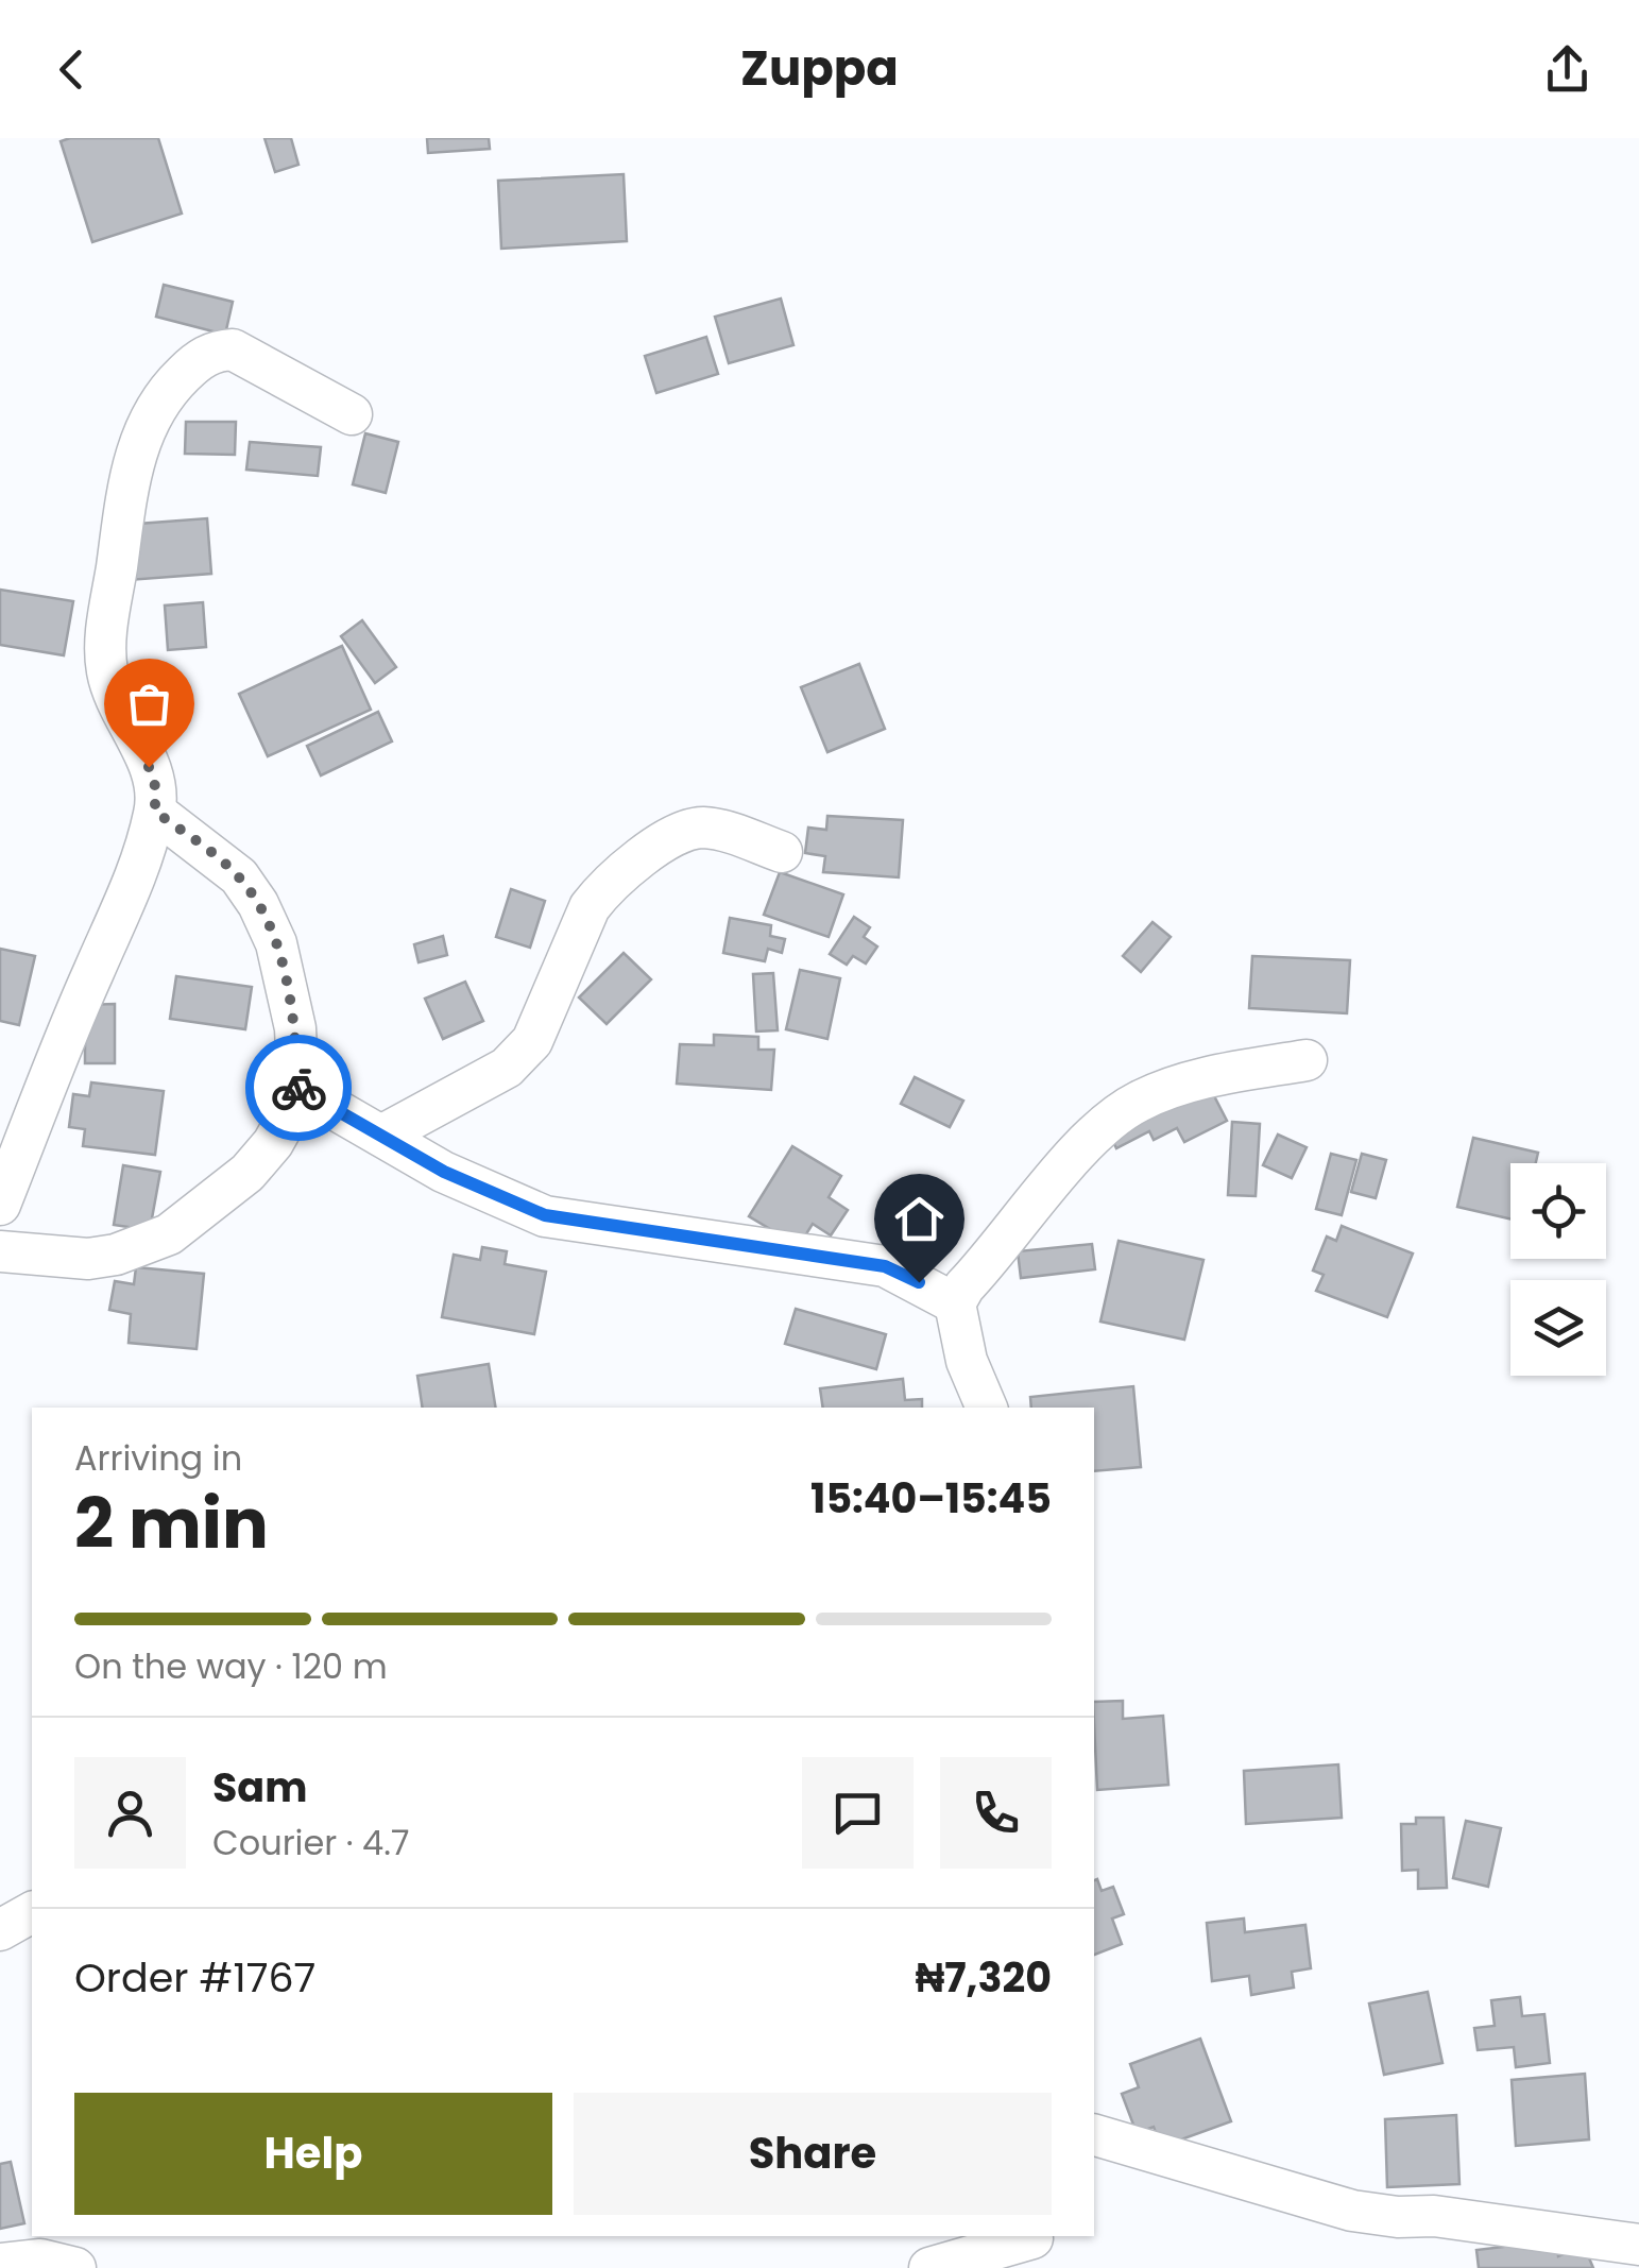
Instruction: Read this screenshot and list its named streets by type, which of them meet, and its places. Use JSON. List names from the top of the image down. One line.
{"page":{"header":"Zuppa","heading":["2 min","Arriving in","15:40–15:45"],"panel":["Sam","Courier · 4.7","Order #1767","₦7,320"],"bar":"On the way · 120 m","buttons":["Help","Share"]}}
